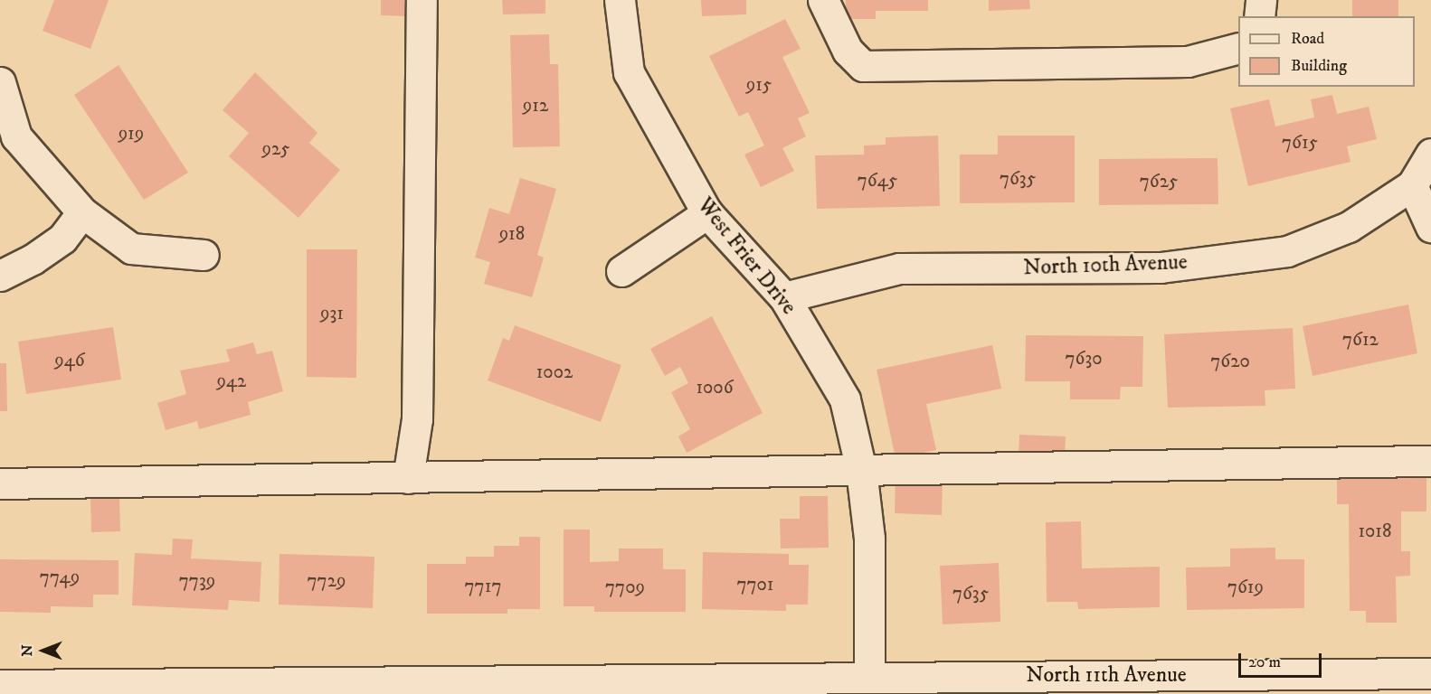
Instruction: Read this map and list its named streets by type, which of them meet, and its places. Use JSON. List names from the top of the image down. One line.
{"streets":{"street":["West Frier Drive","North 10th Avenue","North 11th Avenue"]},"crossings":[["West Frier Drive","North 10th Avenue"],["West Frier Drive","North 11th Avenue"]],"house_numbers":["915","912","919","7615","925","7635","7645","7625","918","931","7612","7630","946","7620","1002","942","1006","1018","7749","7739","7729","7701","7717","7709","7619","7635"],"legend":["Road","Building"],"scale_bar":"20 m","north":"left"}
